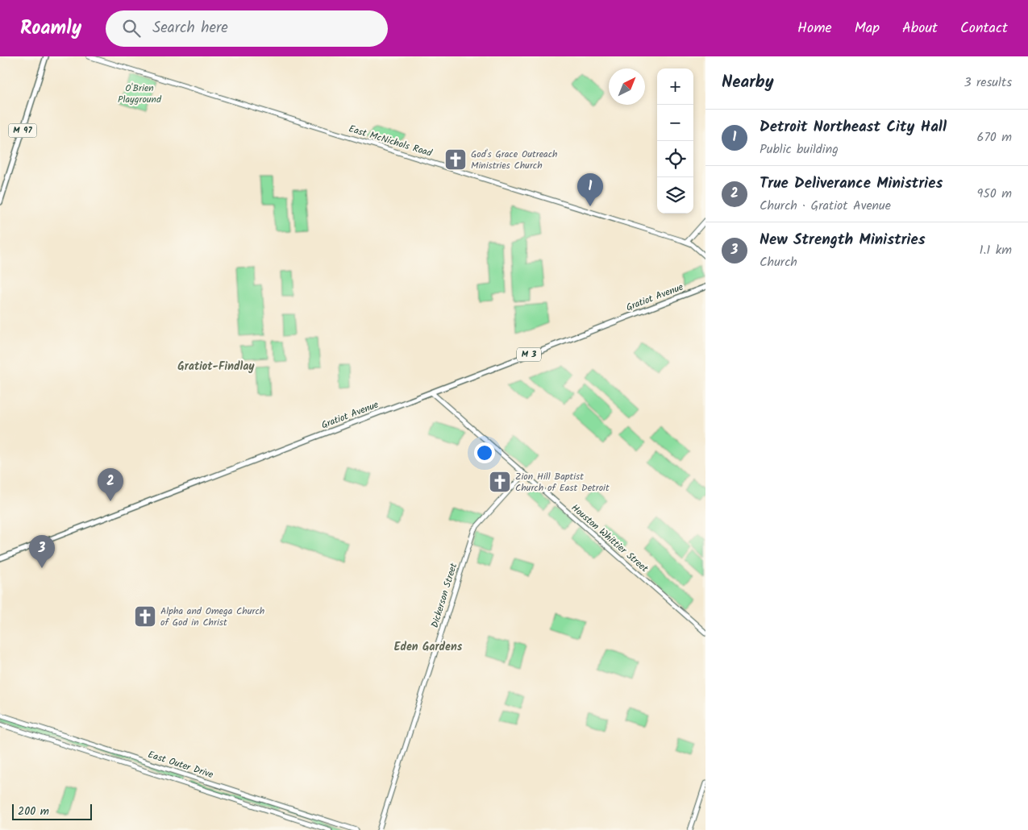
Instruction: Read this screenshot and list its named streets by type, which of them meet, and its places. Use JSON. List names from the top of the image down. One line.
{"streets":{"main road":["M 97","Gratiot Avenue","M 3"],"street":["East McNichols Road","Houston Whittier Street","Dickerson Street","East Outer Drive"]},"crossings":[["Gratiot Avenue","Houston Whittier Street"],["Houston Whittier Street","Dickerson Street"]],"districts":["Gratiot-Findlay","Eden Gardens"],"parks":["O'Brien Playground"],"places":{"church":["God's Grace Outreach Ministries Church","Zion Hill Baptist Church of East Detroit","Alpha and Omega Church of God in Christ"]},"scale_bar":"200 m","north":"top right","page":{"header":"Roamly","search":"Search here","nav":["Home","Map","About","Contact"],"heading":["Nearby","3 results"],"map_buttons":["+","−"],"list":[{"mark":"1","name":"Detroit Northeast City Hall","note":"Public building","value":"670 m"},{"mark":"2","name":"True Deliverance Ministries","note":"Church · Gratiot Avenue","value":"950 m"},{"mark":"3","name":"New Strength Ministries","note":"Church","value":"1.1 km"}],"pins":["1","2","3"],"scale":"200 m"}}
